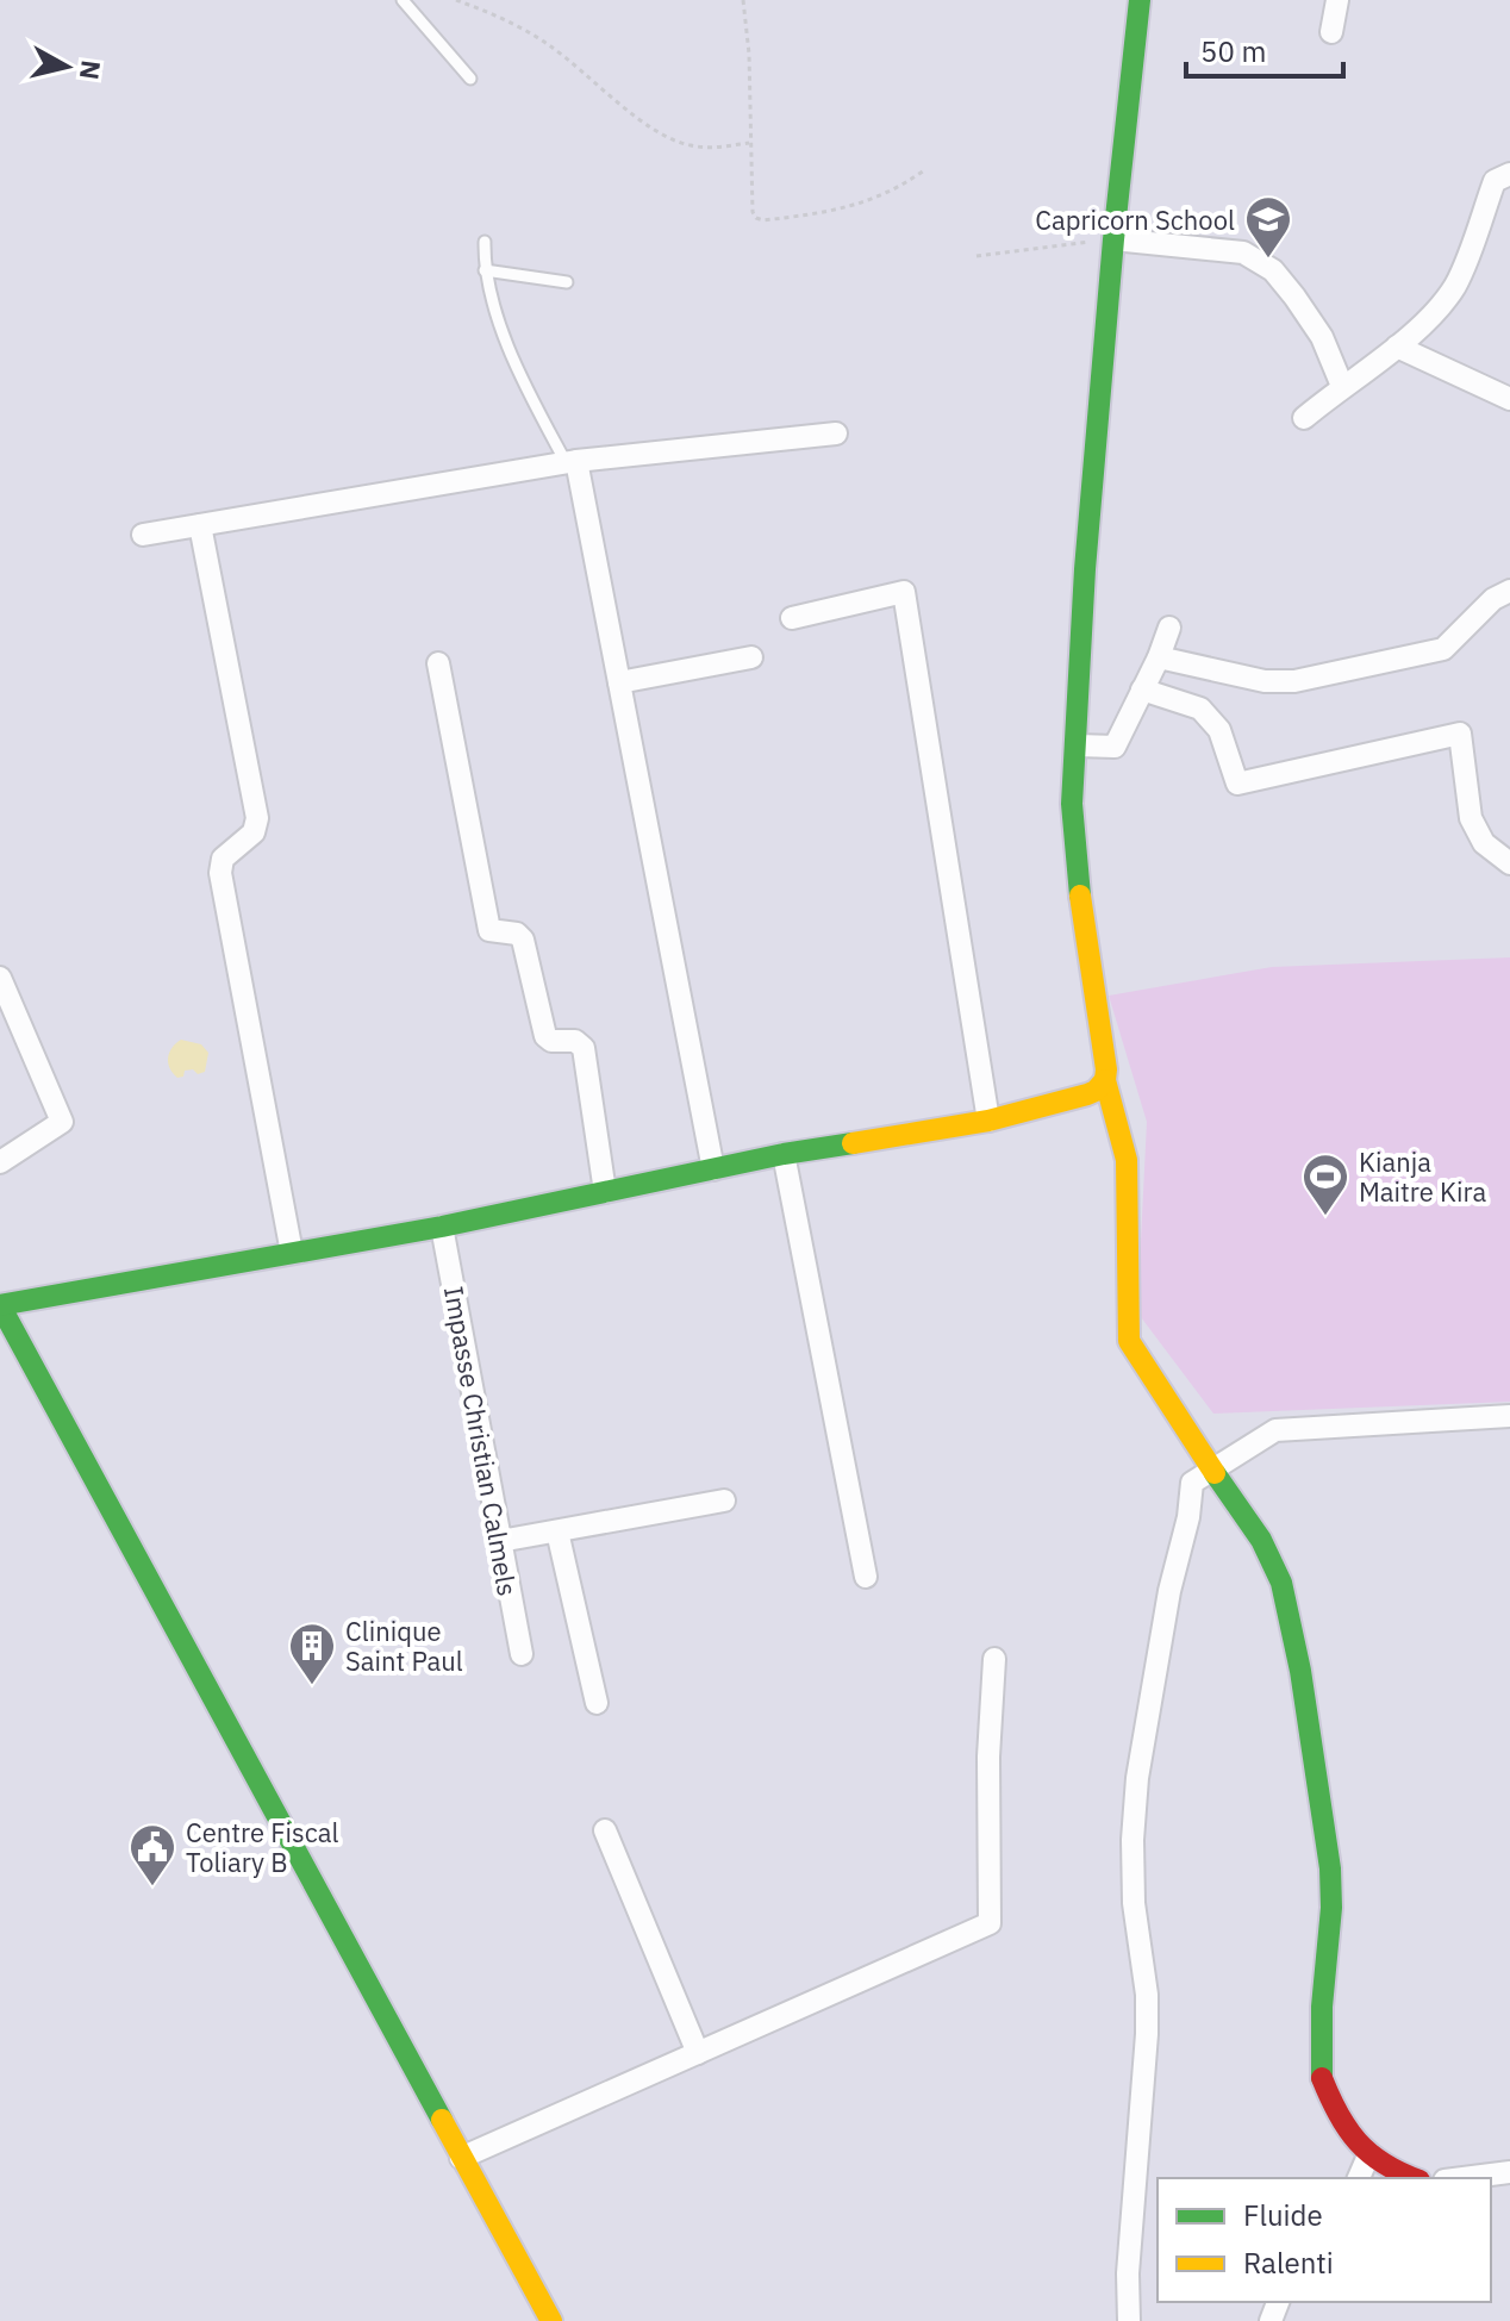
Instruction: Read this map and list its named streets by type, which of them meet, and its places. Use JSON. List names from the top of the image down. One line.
{"streets":{"street":["Impasse Christian Calmels"]},"places":{"school or university":["Capricorn School"],"sports":["Kianja Maitre Kira"],"building":["Clinique Saint Paul"],"public building":["Centre Fiscal Toliary B"]},"legend":["Fluide","Ralenti"],"scale_bar":"50 m","north":"right"}
